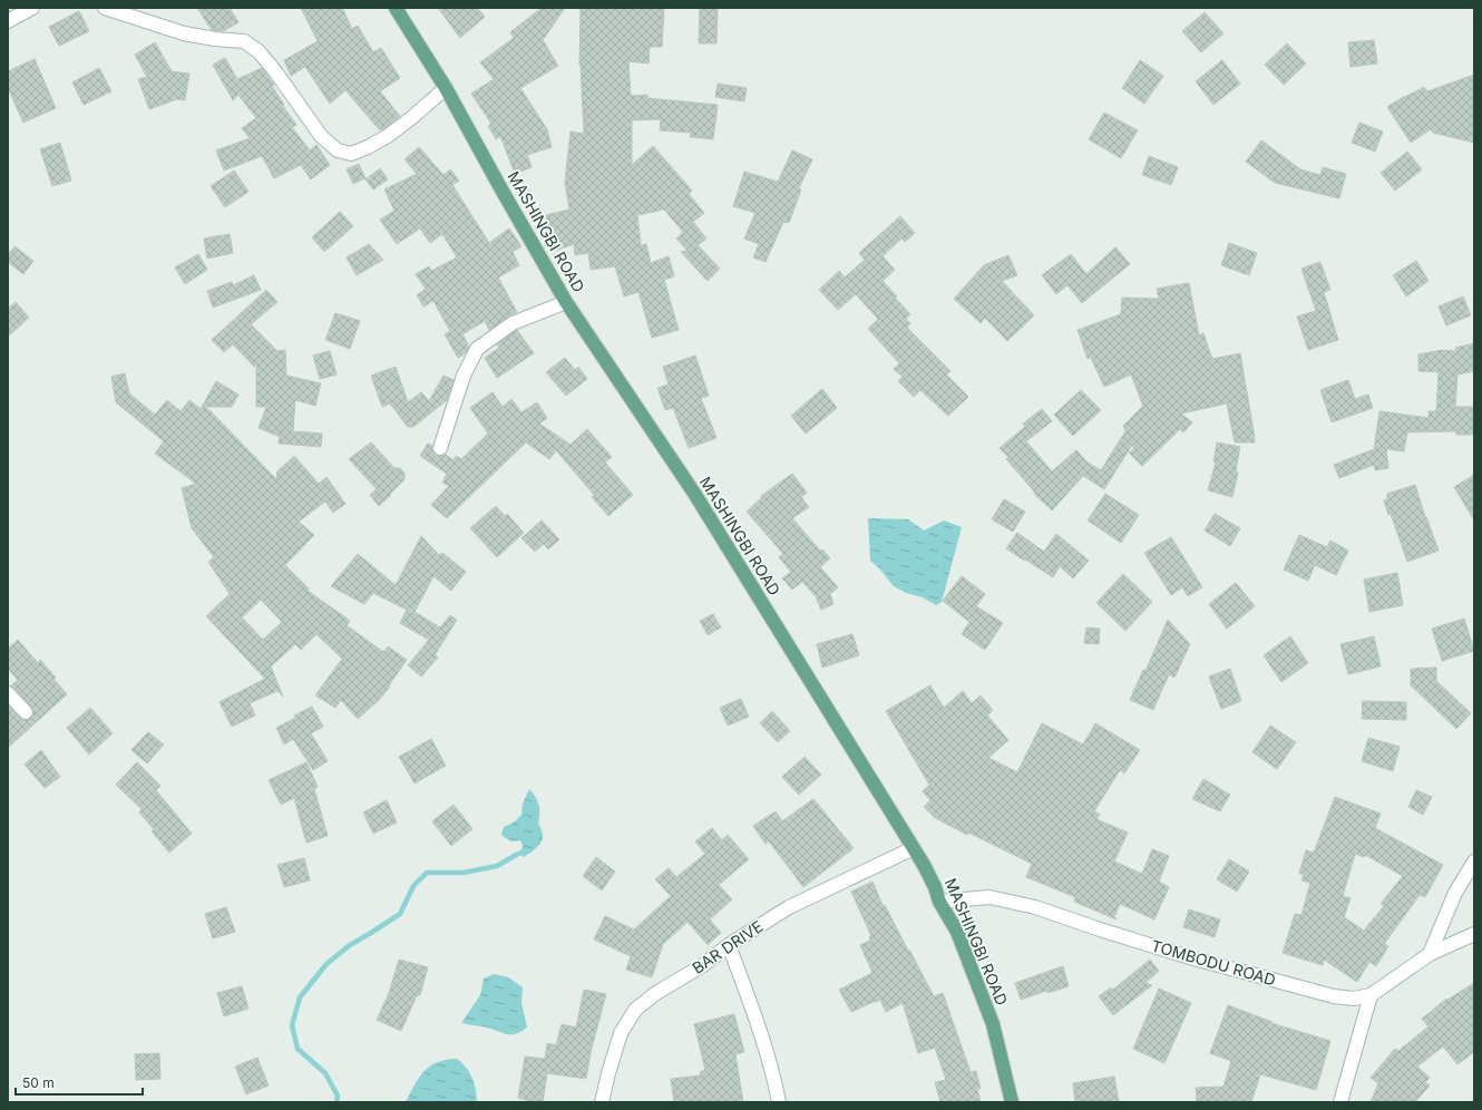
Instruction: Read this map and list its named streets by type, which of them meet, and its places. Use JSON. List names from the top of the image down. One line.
{"streets":{"main road":["MASHINGBI ROAD"],"street":["BAR DRIVE","TOMBODU ROAD"]},"crossings":[["MASHINGBI ROAD","BAR DRIVE"],["MASHINGBI ROAD","TOMBODU ROAD"]],"scale_bar":"50 m"}
